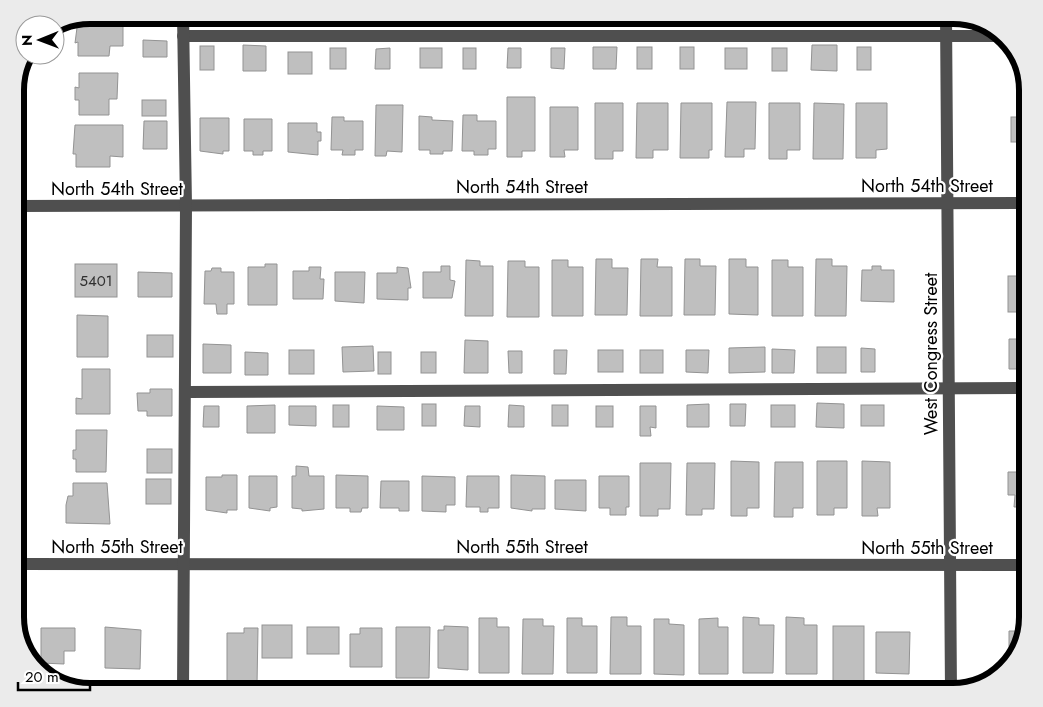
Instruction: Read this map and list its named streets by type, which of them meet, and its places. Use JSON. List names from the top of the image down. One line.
{"streets":{"street":["North 54th Street","West Congress Street","North 55th Street"]},"crossings":[["North 54th Street","West Congress Street"],["West Congress Street","North 55th Street"]],"house_numbers":["5401"],"scale_bar":"20 m","north":"left"}
